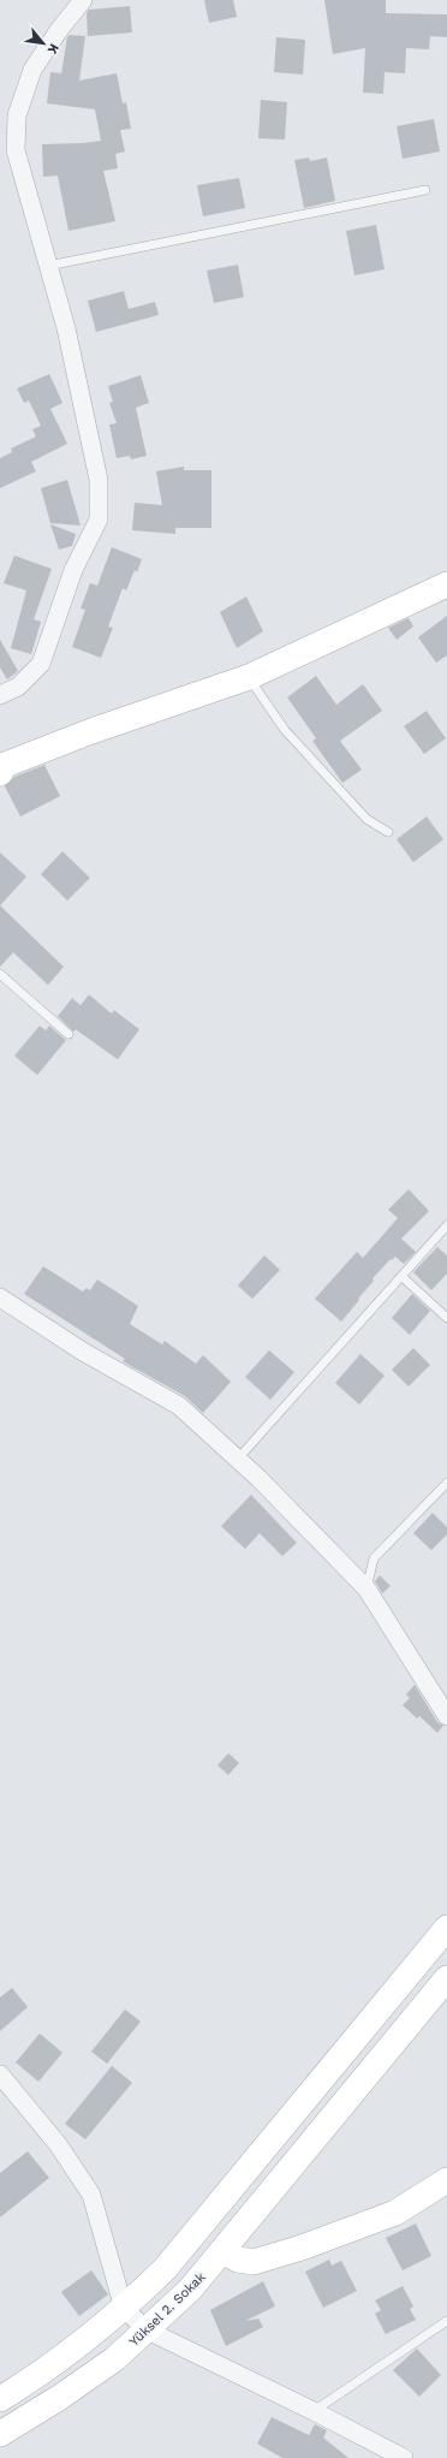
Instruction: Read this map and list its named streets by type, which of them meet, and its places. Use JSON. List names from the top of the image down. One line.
{"streets":{"street":["Yüksel 2. Sokak"]},"north":"bottom right"}
